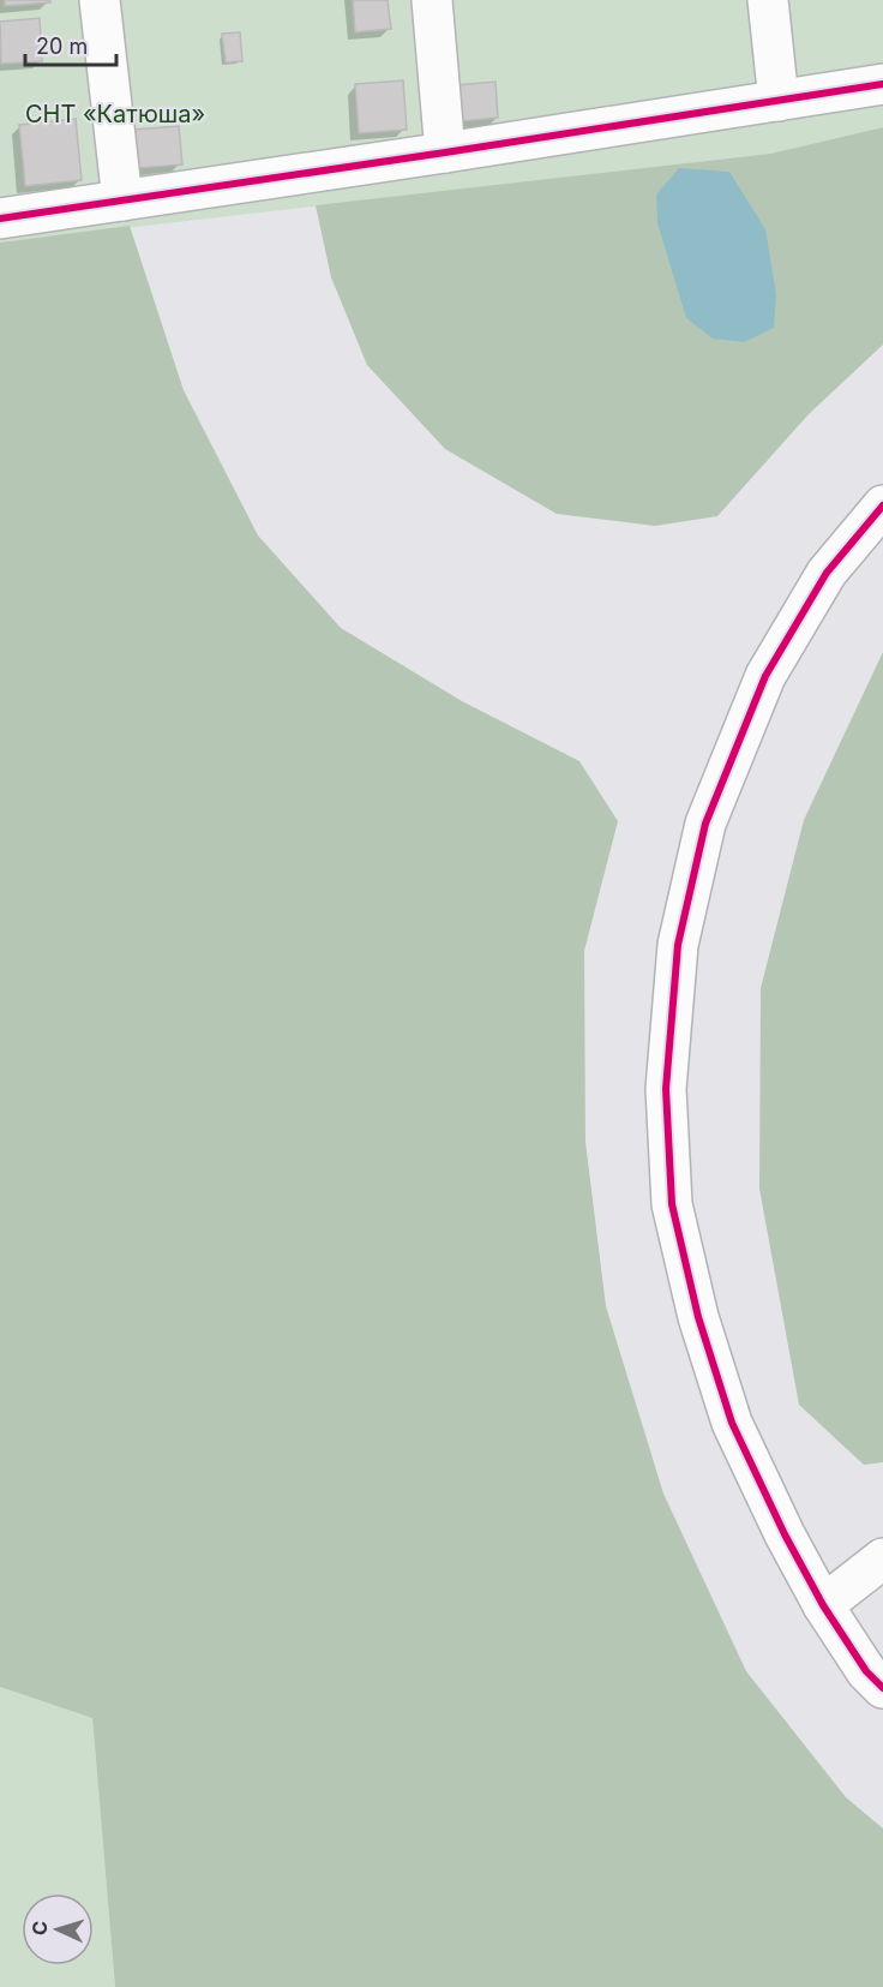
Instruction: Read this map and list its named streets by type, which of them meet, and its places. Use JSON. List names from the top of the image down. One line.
{"parks":["СНТ «Катюша»"],"scale_bar":"20 m","north":"left"}
